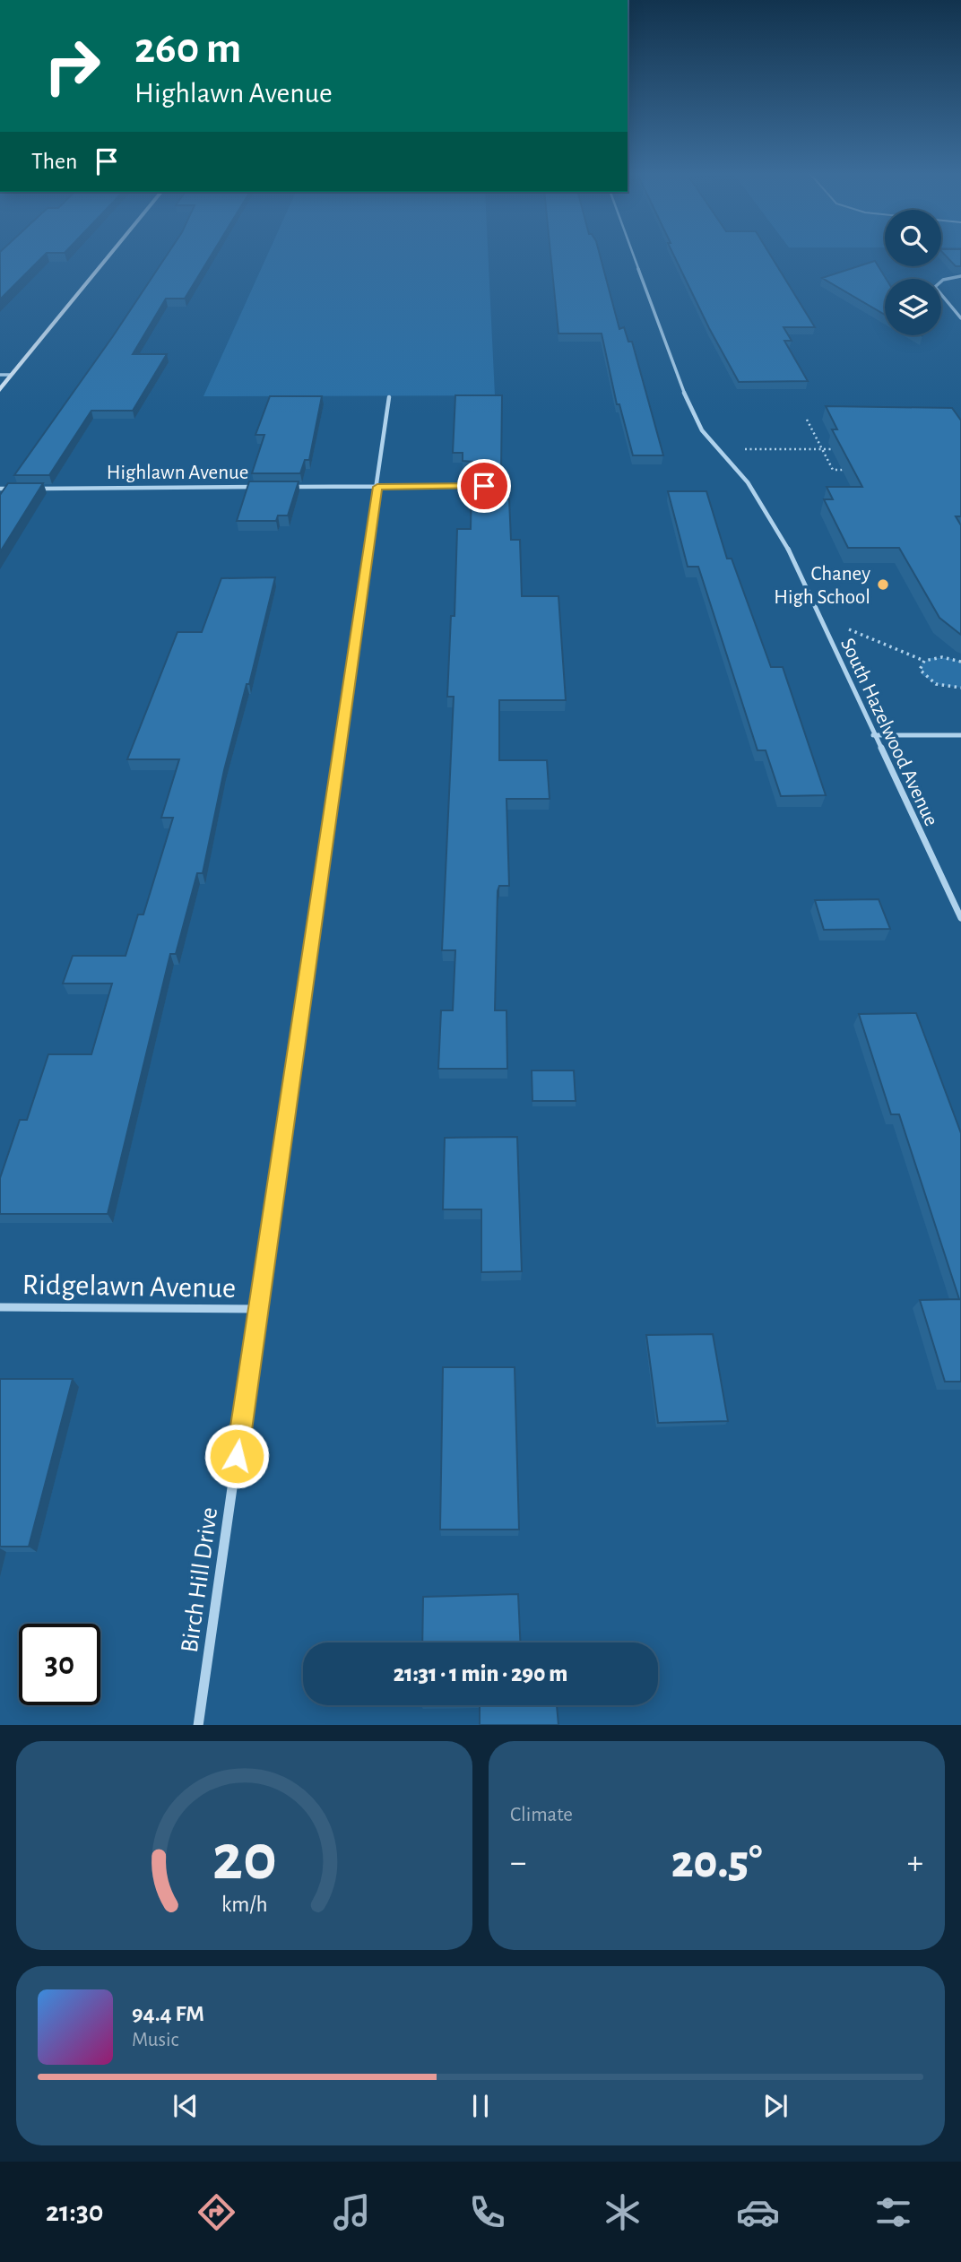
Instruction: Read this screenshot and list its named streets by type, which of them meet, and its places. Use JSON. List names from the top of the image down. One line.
{"streets":{"street":["Highlawn Avenue","South Hazelwood Avenue","Ridgelawn Avenue","Birch Hill Drive"]},"crossings":[["Ridgelawn Avenue","Birch Hill Drive"]],"places":["Chaney High School"],"page":{"turn":["260 m","Highlawn Avenue"],"then":"Then","limit":"30","trip":"21:31 · 1 min · 290 m","tile":"Climate","heat":["−","20.5°","+"],"song":["94.4 FM","Music"],"tabs":"21:30","gauge":["20","km/h"]}}
